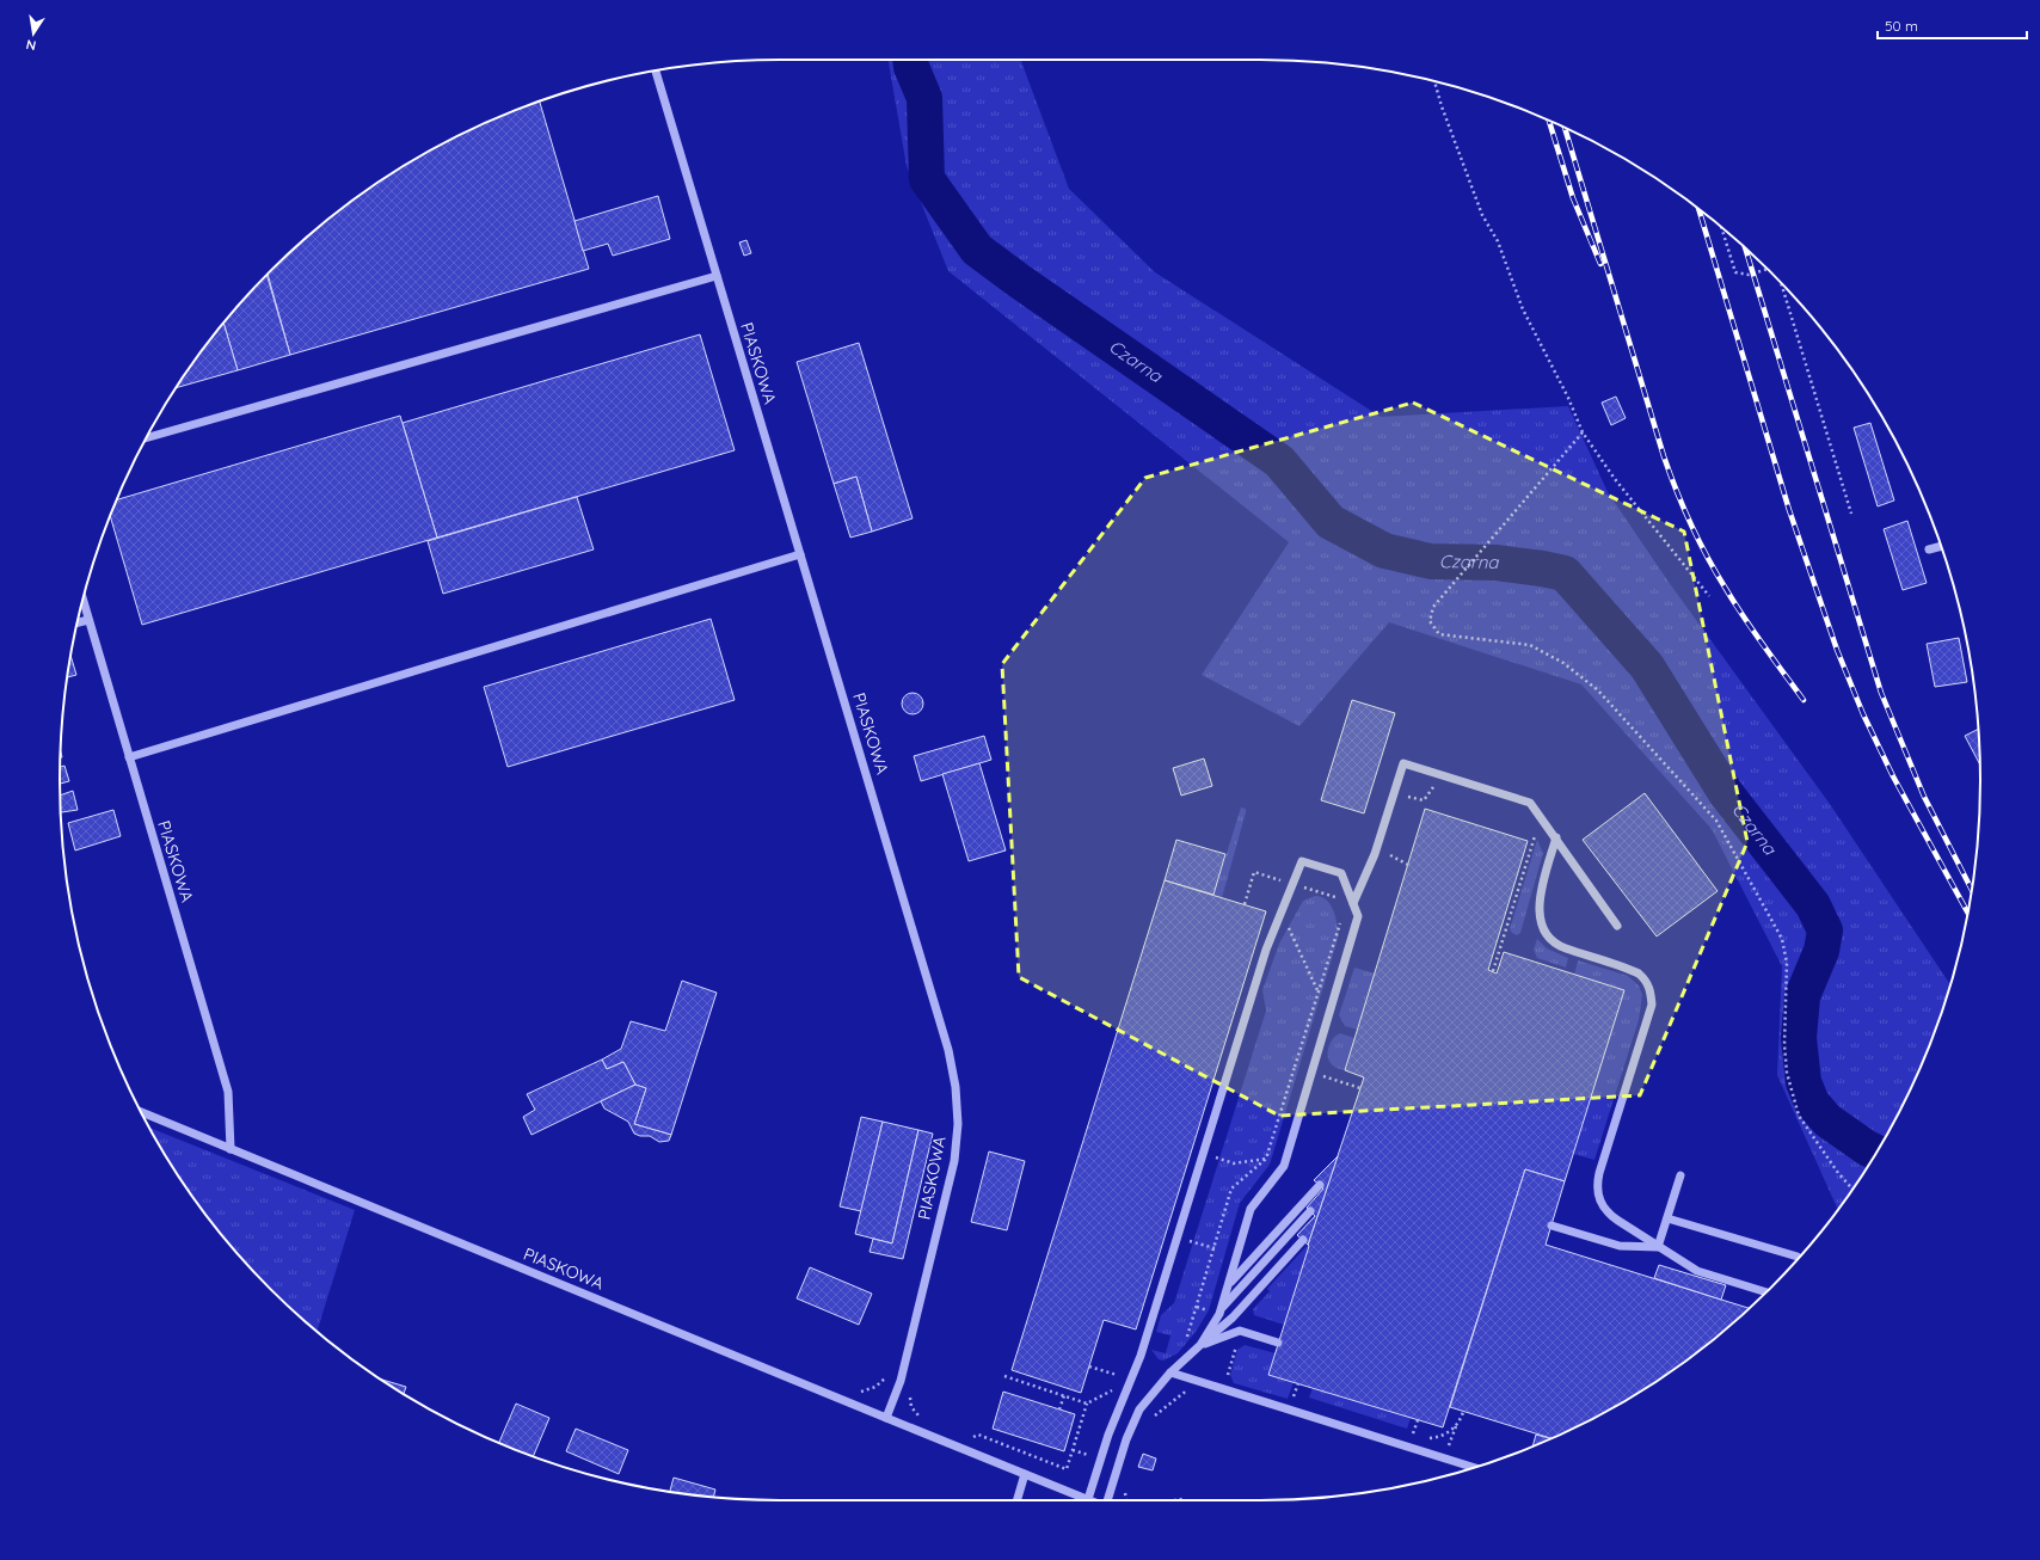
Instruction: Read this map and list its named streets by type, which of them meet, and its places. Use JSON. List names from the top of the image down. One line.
{"streets":{"street":["PIASKOWA"]},"water":["Czarna"],"scale_bar":"50 m","north":"bottom"}
